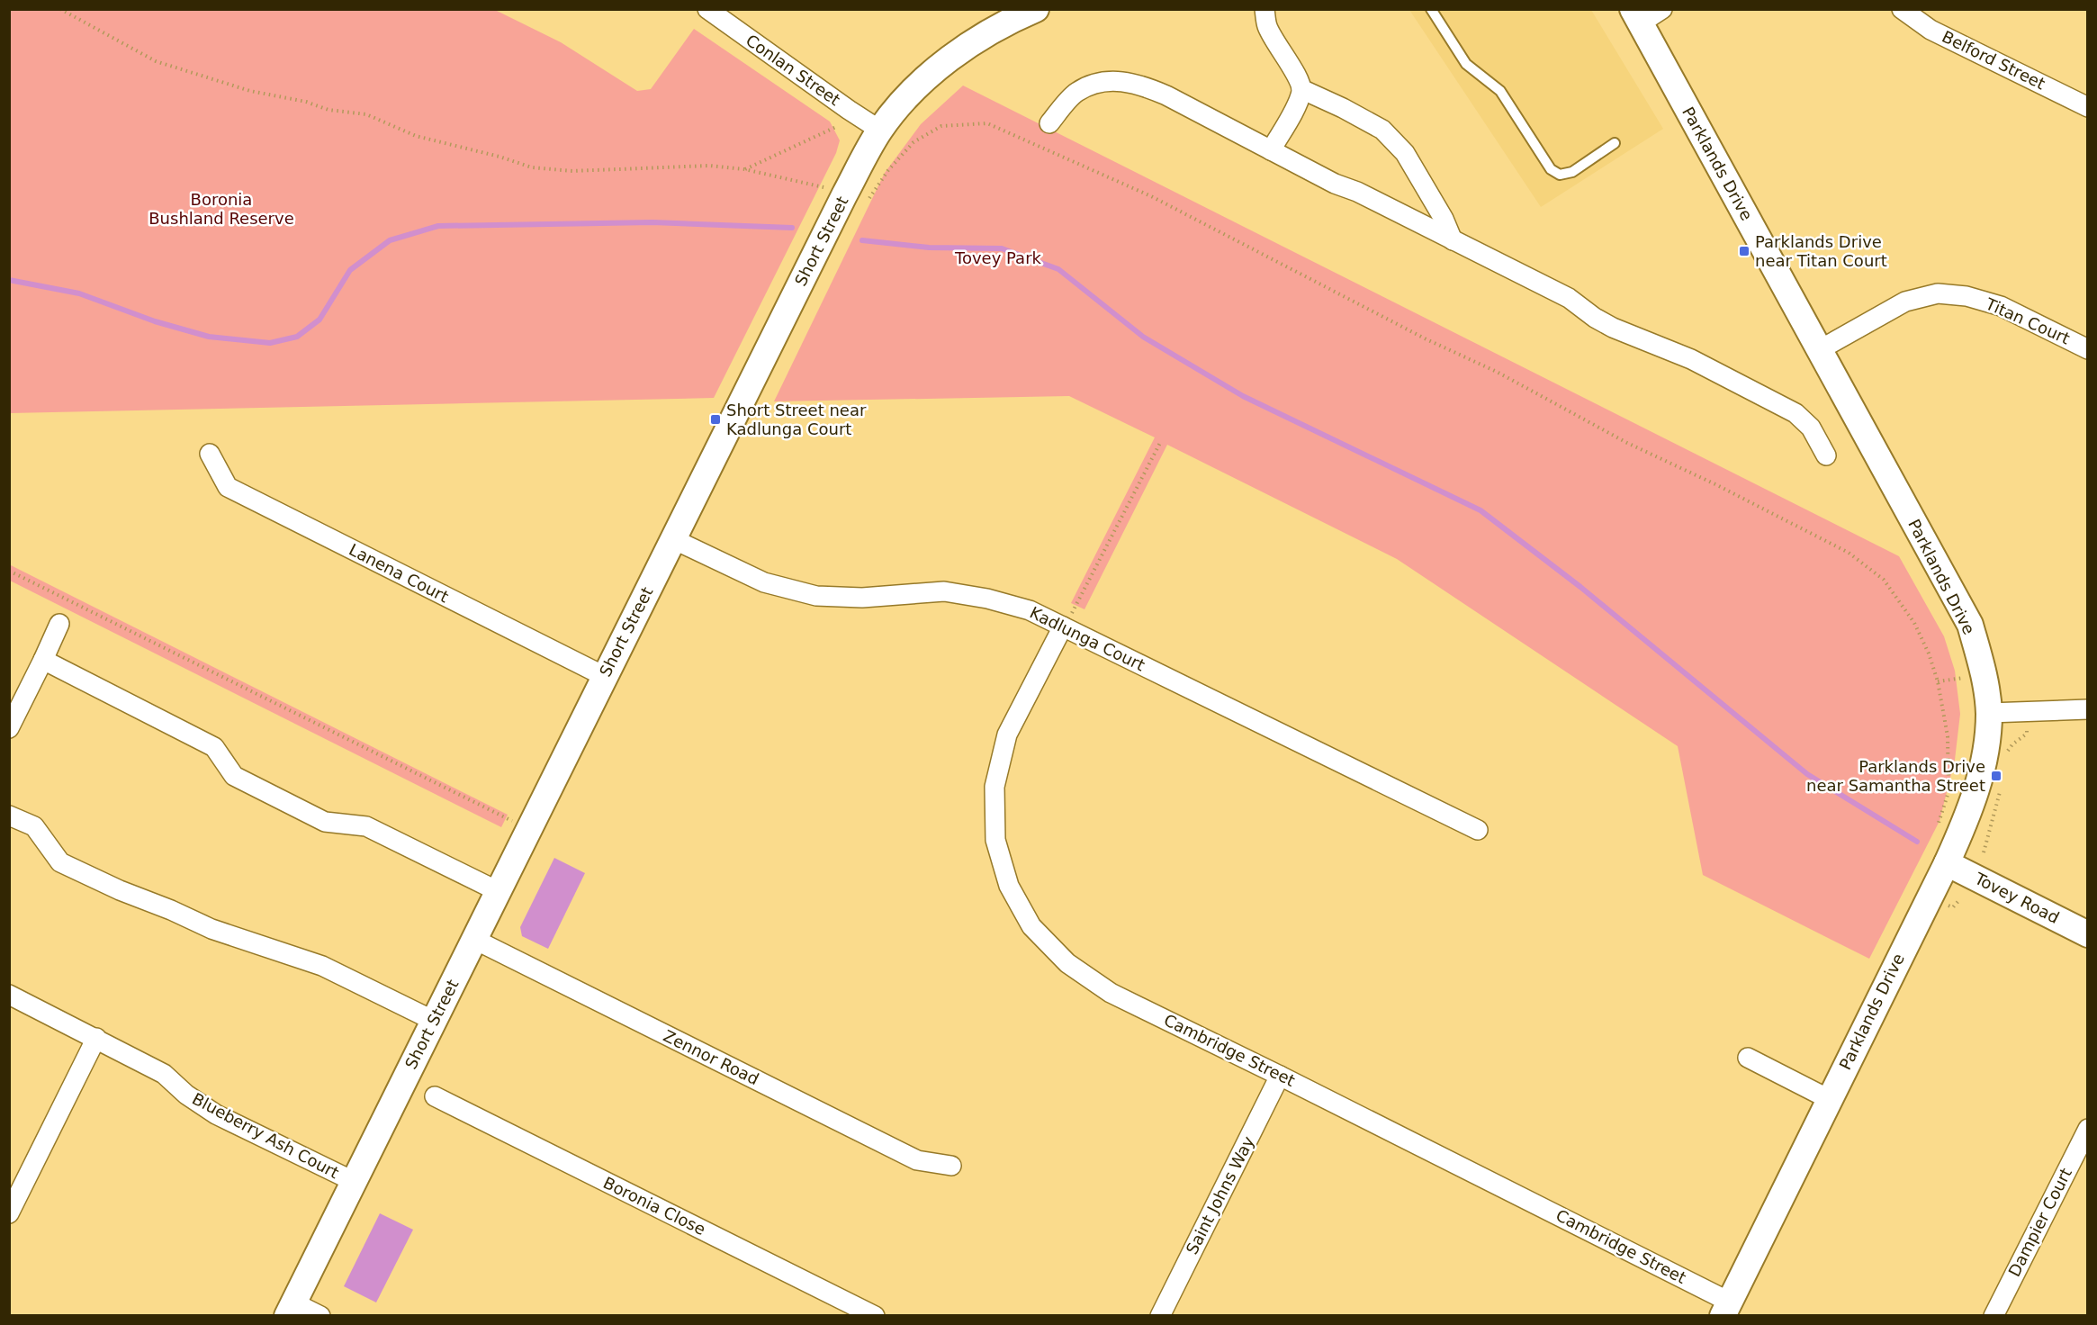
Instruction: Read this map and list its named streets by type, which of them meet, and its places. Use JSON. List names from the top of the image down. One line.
{"streets":{"street":["Belford Street","Conlan Street","Parklands Drive","Short Street","Titan Court","Lanena Court","Kadlunga Court","Tovey Road","Cambridge Street","Zennor Road","Blueberry Ash Court","Saint Johns Way","Boronia Close","Dampier Court"]},"crossings":[["Conlan Street","Short Street"],["Parklands Drive","Titan Court"],["Parklands Drive","Tovey Road"],["Parklands Drive","Cambridge Street"],["Short Street","Lanena Court"],["Short Street","Kadlunga Court"],["Short Street","Zennor Road"],["Short Street","Blueberry Ash Court"],["Kadlunga Court","Cambridge Street"],["Cambridge Street","Saint Johns Way"]],"parks":["Boronia Bushland Reserve","Tovey Park"],"places":{"transit":["Parklands Drive near Titan Court","Short Street near Kadlunga Court","Parklands Drive near Samantha Street"]}}
